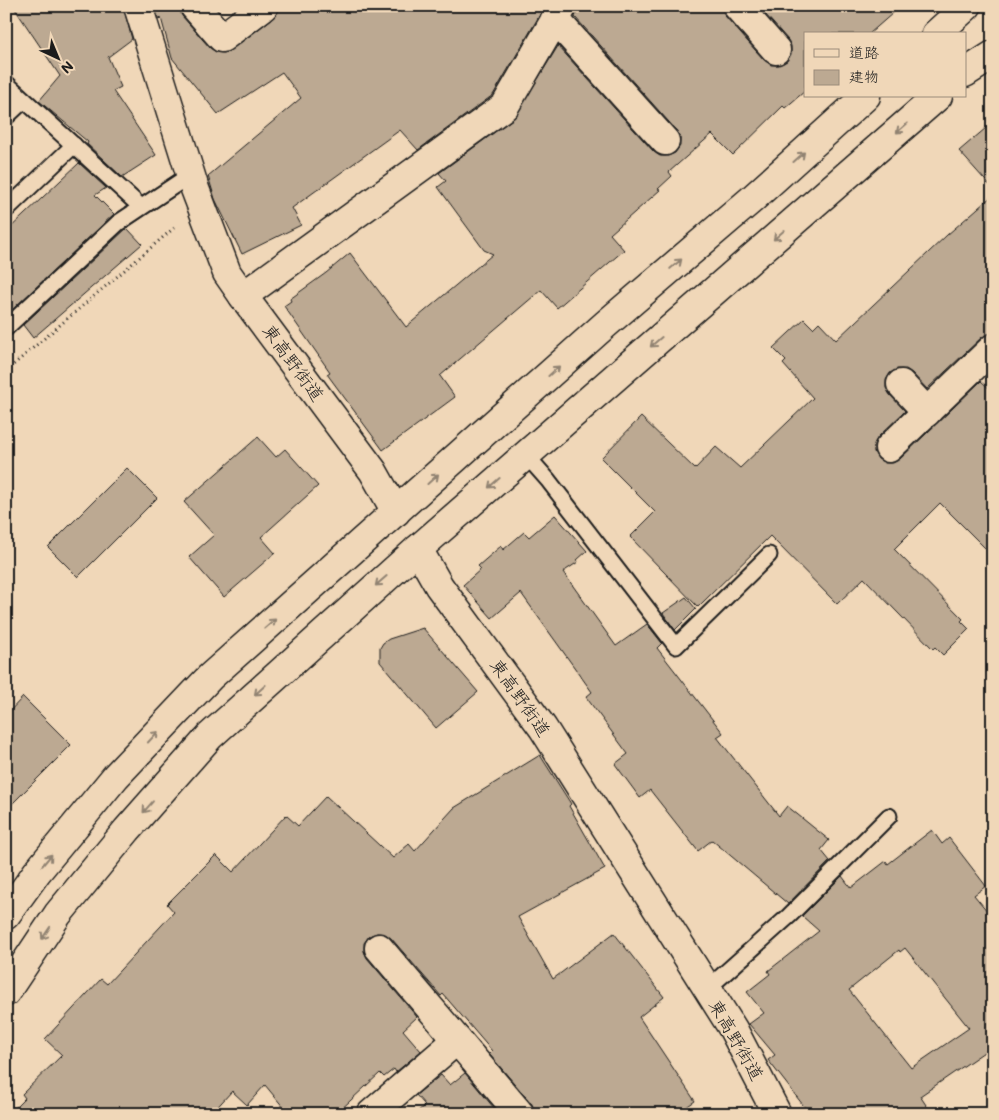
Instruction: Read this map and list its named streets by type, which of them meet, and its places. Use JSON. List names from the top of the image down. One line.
{"streets":{"street":["東高野街道"]},"legend":["道路","建物"],"north":"bottom right"}
